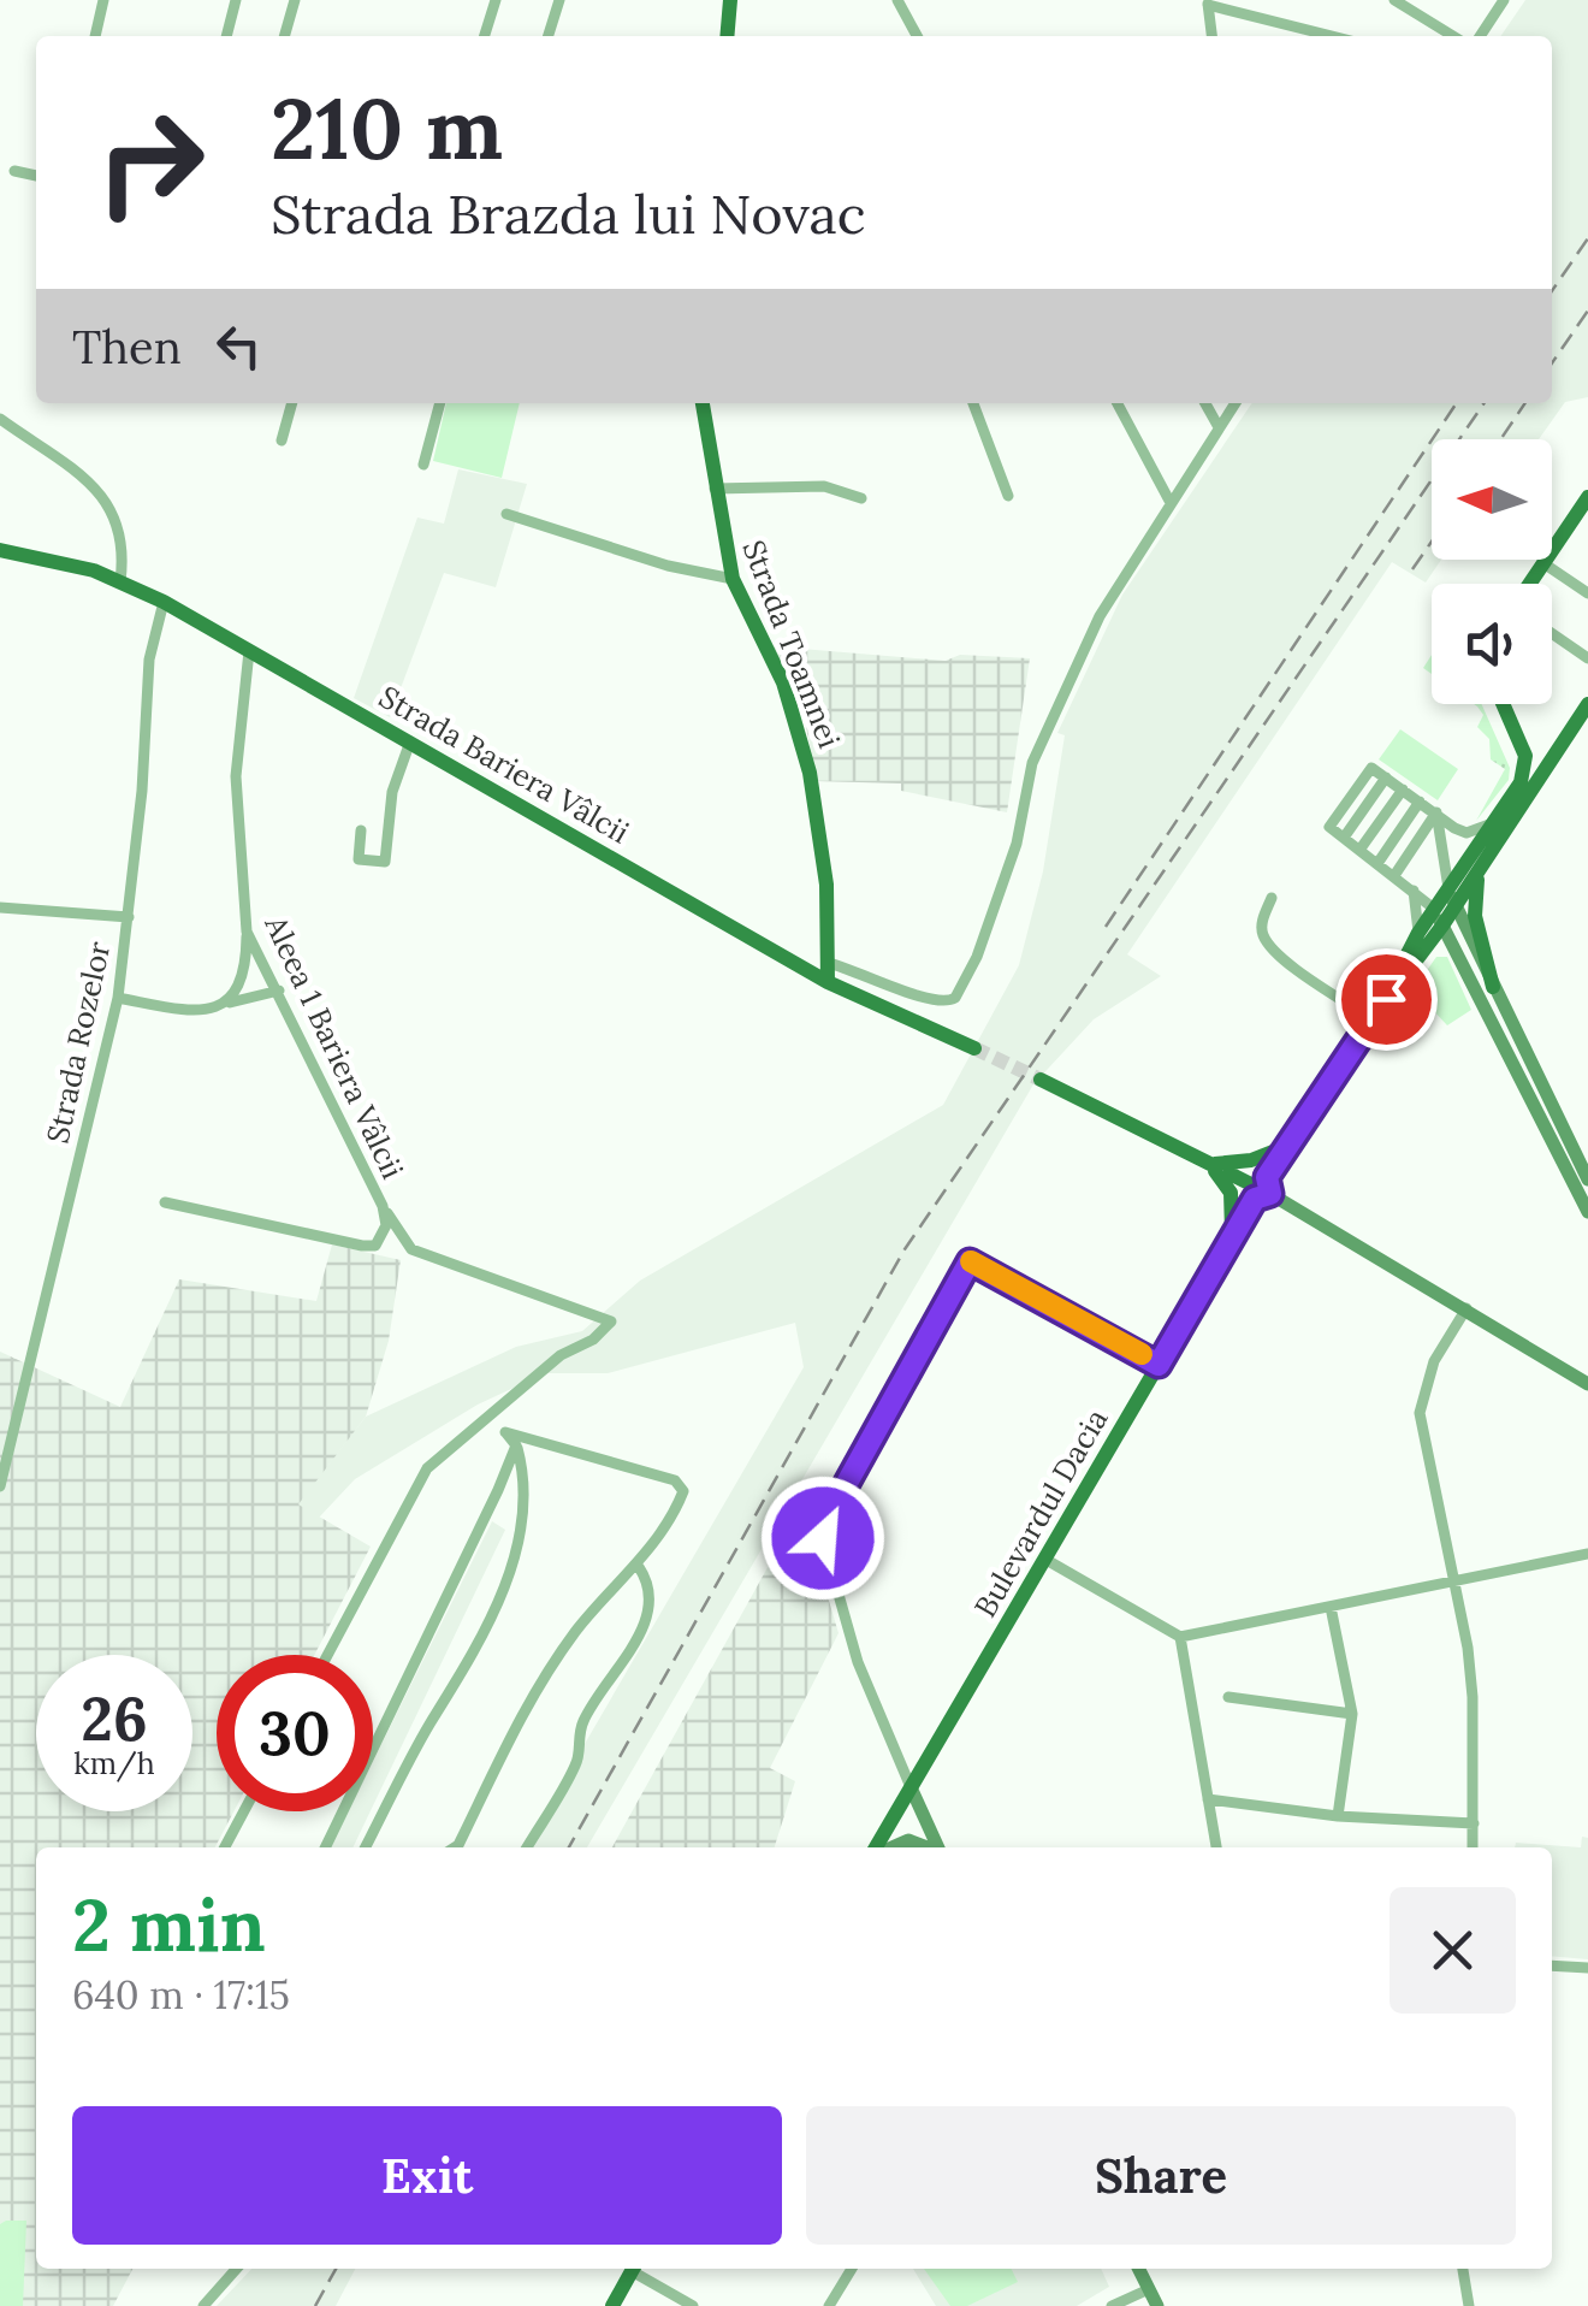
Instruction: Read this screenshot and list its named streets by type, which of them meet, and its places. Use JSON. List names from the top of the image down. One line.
{"streets":{"main road":["Strada Toamnei","Strada Bariera Vâlcii","Bulevardul Dacia"],"street":["Strada Rozelor","Aleea 1 Bariera Vâlcii"]},"crossings":[["Strada Toamnei","Strada Bariera Vâlcii"],["Strada Bariera Vâlcii","Strada Rozelor"],["Strada Bariera Vâlcii","Aleea 1 Bariera Vâlcii"]],"north":"left","page":{"turn":["210 m","Strada Brazda lui Novac"],"then":"Then","speed":"26 km/h","limit":"30","heading":["2 min","640 m · 17:15"],"buttons":["Exit","Share"]}}
